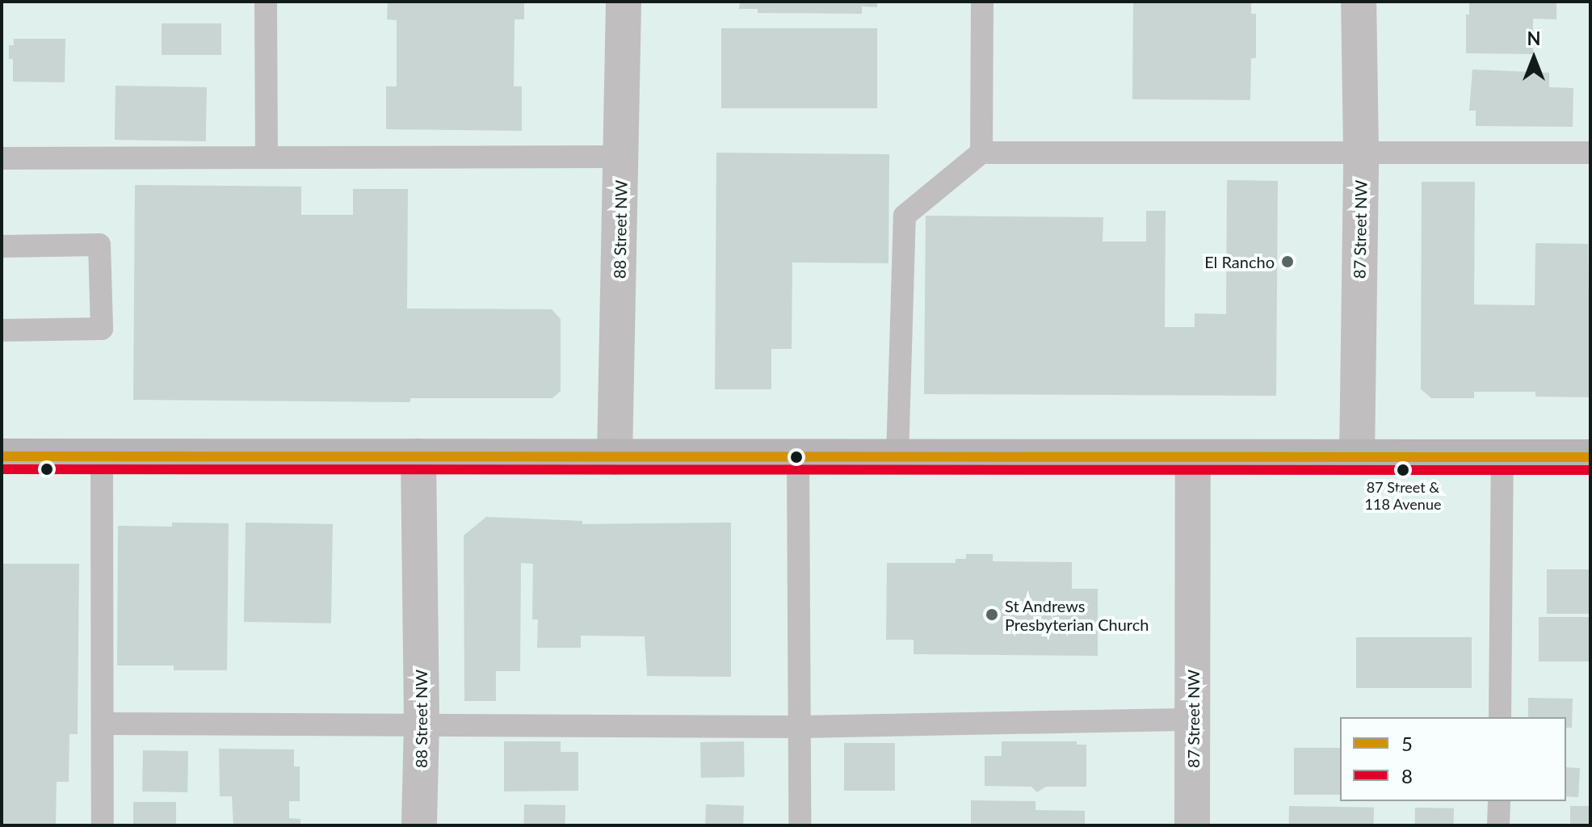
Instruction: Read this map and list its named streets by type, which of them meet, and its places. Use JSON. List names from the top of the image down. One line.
{"streets":{"street":["88 Street NW","87 Street NW"]},"places":["El Rancho","87 Street & 118 Avenue","St Andrews Presbyterian Church"],"lines":["transit line 5","transit line 8"],"legend":["5","8"],"north":"top"}
